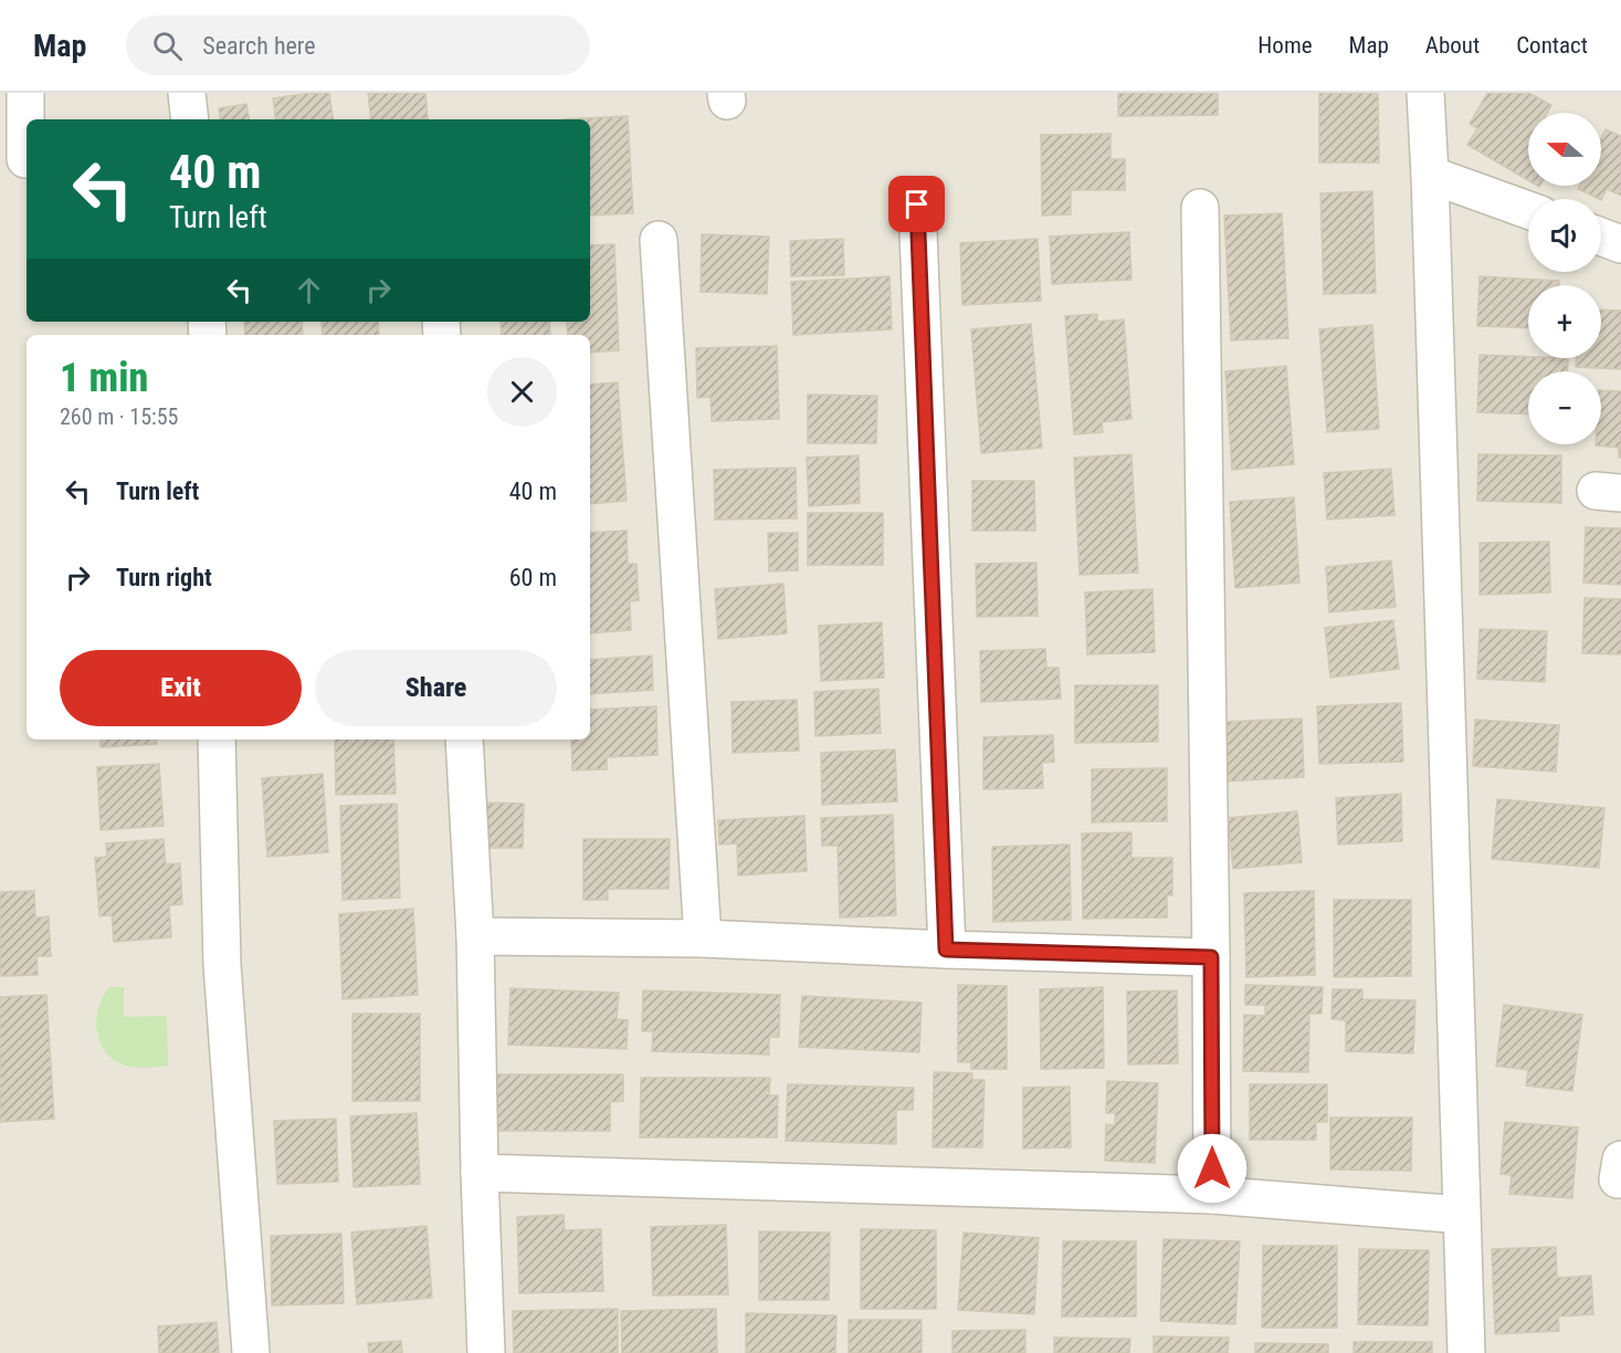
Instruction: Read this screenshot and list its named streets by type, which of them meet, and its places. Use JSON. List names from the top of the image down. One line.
{"north":"left","page":{"header":"Map","search":"Search here","nav":["Home","Map","About","Contact"],"map_buttons":["+","−"],"turn":["40 m","Turn left"],"heading":["1 min","260 m · 15:55"],"list":[{"name":"Turn left","value":"40 m"},{"name":"Turn right","value":"60 m"}],"buttons":["Exit","Share"]}}
